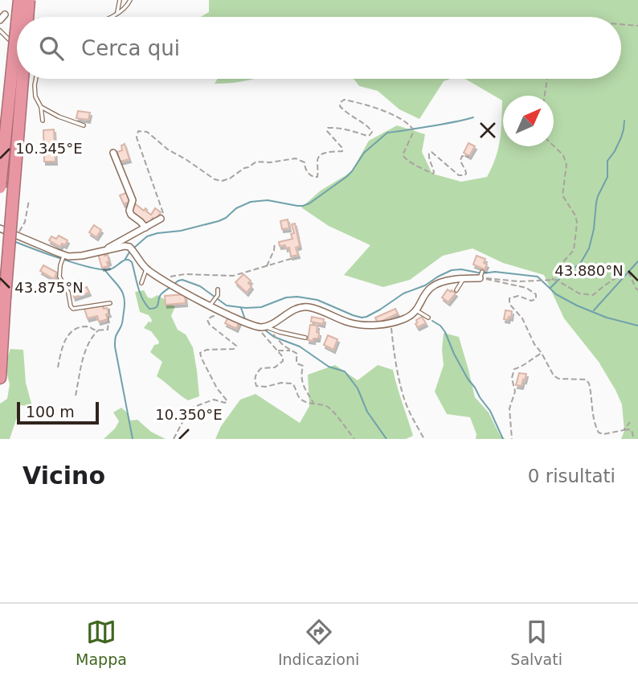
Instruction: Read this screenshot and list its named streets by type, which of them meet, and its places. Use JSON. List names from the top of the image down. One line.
{"scale_bar":"100 m","north":"top right","page":{"search":"Cerca qui","scale":"100 m","heading":["Vicino","0 risultati"],"nav":["Mappa","Indicazioni","Salvati"]},"coordinates":["10.345°E","43.880°N","43.875°N","10.350°E"]}
